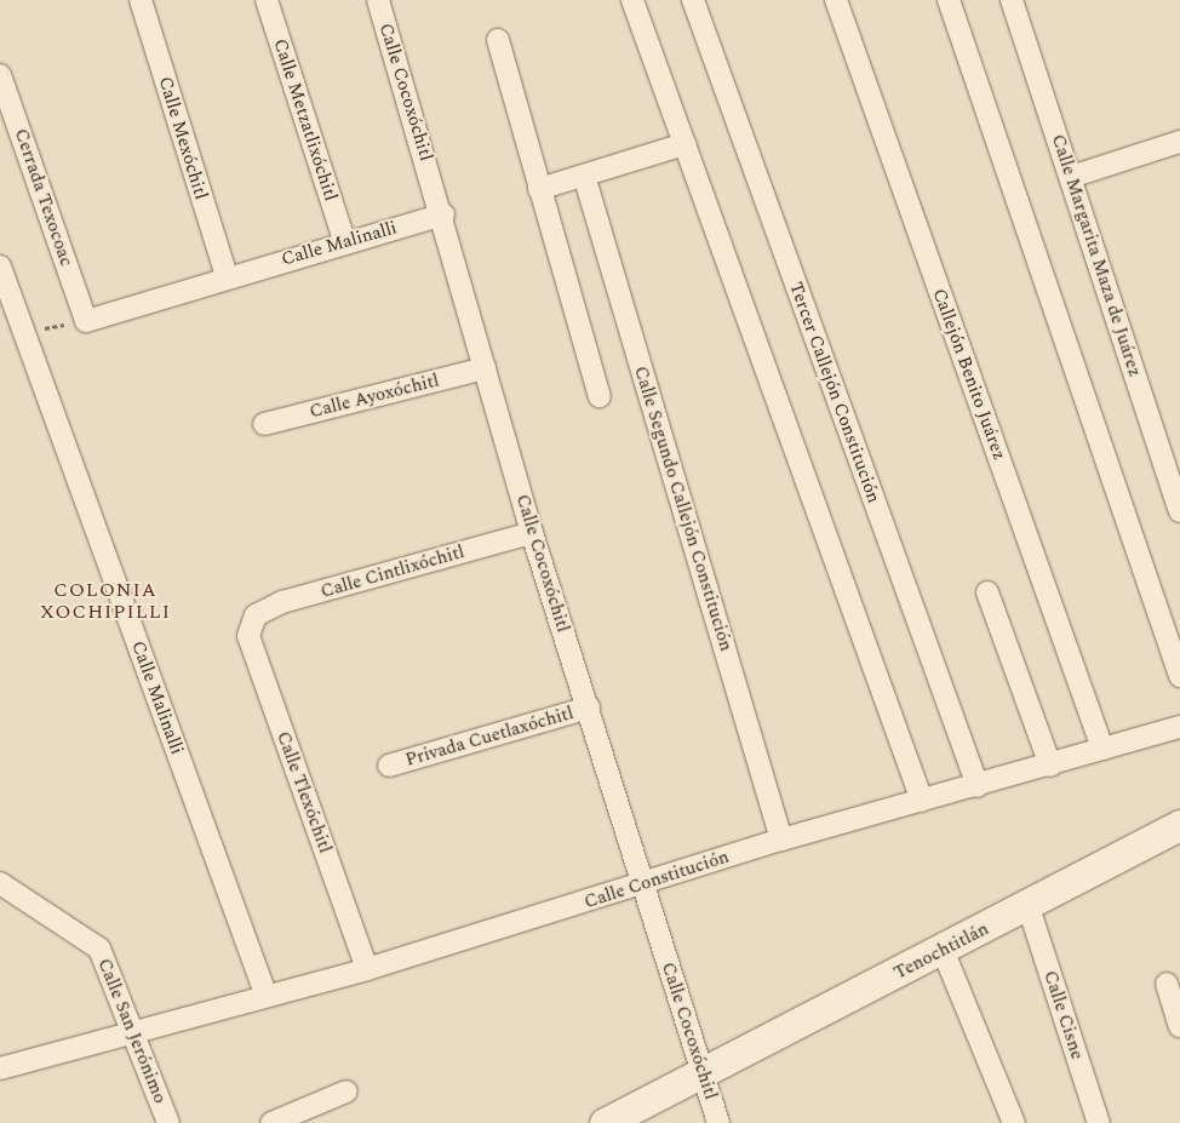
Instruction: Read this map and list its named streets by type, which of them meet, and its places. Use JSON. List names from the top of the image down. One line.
{"streets":{"main road":["Tenochtitlán"],"street":["Calle Cocoxóchitl","Calle Metzatlixóchitl","Calle Mexóchitl","Cerrada Texocoac","Calle Malinalli","Calle Margarita Maza de Juárez","Callejón Benito Juárez","Tercer Callejón Constitución","Calle Ayoxóchitl","Calle Segundo Callejón Constitución","Calle Cintlixóchitl","Privada Cuetlaxóchitl","Calle Tlexóchitl","Calle Constitución","Calle Cisne","Calle San Jerónimo"]},"crossings":[["Calle Cocoxóchitl","Calle Malinalli"],["Calle Cocoxóchitl","Calle Ayoxóchitl"],["Calle Cocoxóchitl","Calle Cintlixóchitl"],["Calle Cocoxóchitl","Privada Cuetlaxóchitl"],["Calle Cocoxóchitl","Calle Constitución"],["Calle Cocoxóchitl","Tenochtitlán"],["Calle Metzatlixóchitl","Calle Malinalli"],["Calle Mexóchitl","Calle Malinalli"],["Cerrada Texocoac","Calle Malinalli"],["Calle Malinalli","Calle Constitución"],["Callejón Benito Juárez","Calle Constitución"],["Tercer Callejón Constitución","Calle Constitución"],["Calle Segundo Callejón Constitución","Calle Constitución"],["Calle Cintlixóchitl","Calle Tlexóchitl"],["Calle Tlexóchitl","Calle Constitución"],["Calle Constitución","Calle San Jerónimo"],["Tenochtitlán","Calle Cisne"]],"districts":["COLONIA XOCHIPILLI"]}
